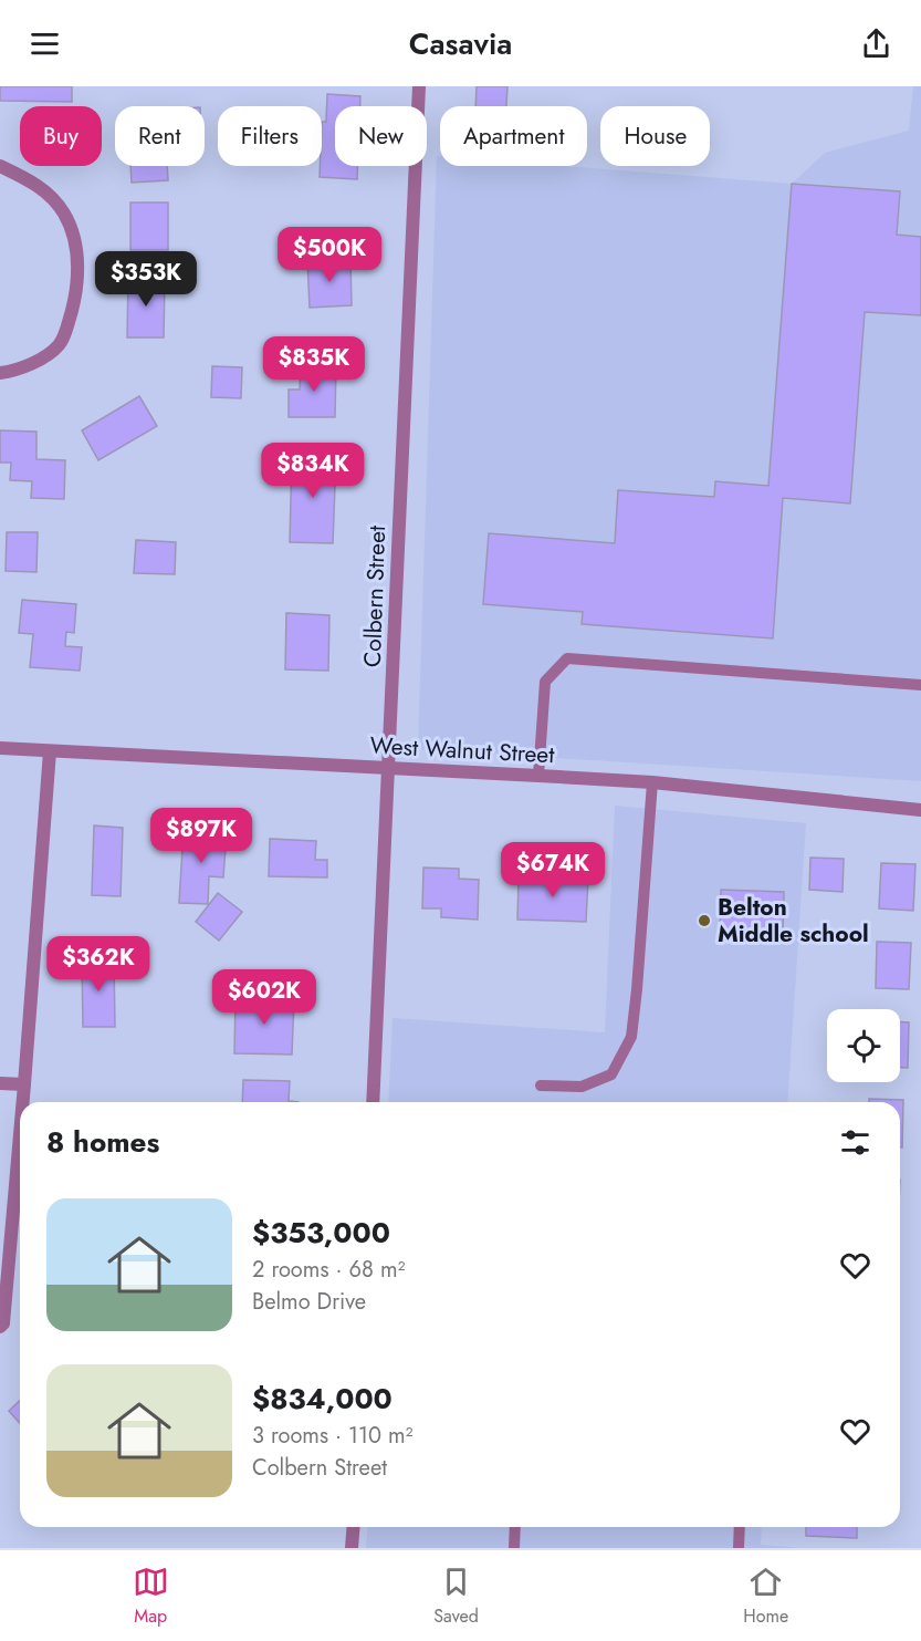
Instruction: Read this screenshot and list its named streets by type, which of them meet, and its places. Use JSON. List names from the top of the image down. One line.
{"streets":{"street":["Colbern Street","West Walnut Street"]},"crossings":[["Colbern Street","West Walnut Street"]],"places":["Belton Middle school"],"page":{"header":"Casavia","chip":["Buy","Rent","Filters","New","Apartment","House"],"price":["$500K","$353K","$835K","$834K","$897K","$674K","$362K","$602K"],"heading":"8 homes","list":[{"name":"$353,000","note":"2 rooms · 68 m² · Belmo Drive"},{"name":"$834,000","note":"3 rooms · 110 m² · Colbern Street"}],"tabs":["Map","Saved","Home"]}}
